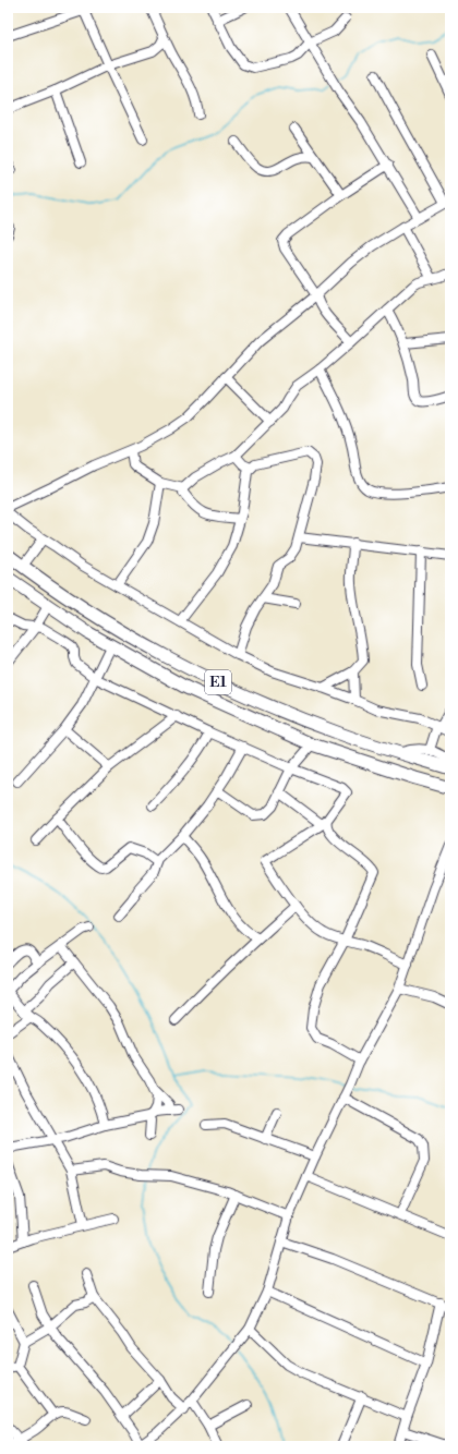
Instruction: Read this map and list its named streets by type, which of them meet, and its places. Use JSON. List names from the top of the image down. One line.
{"streets":{"highway":["E1"]}}
